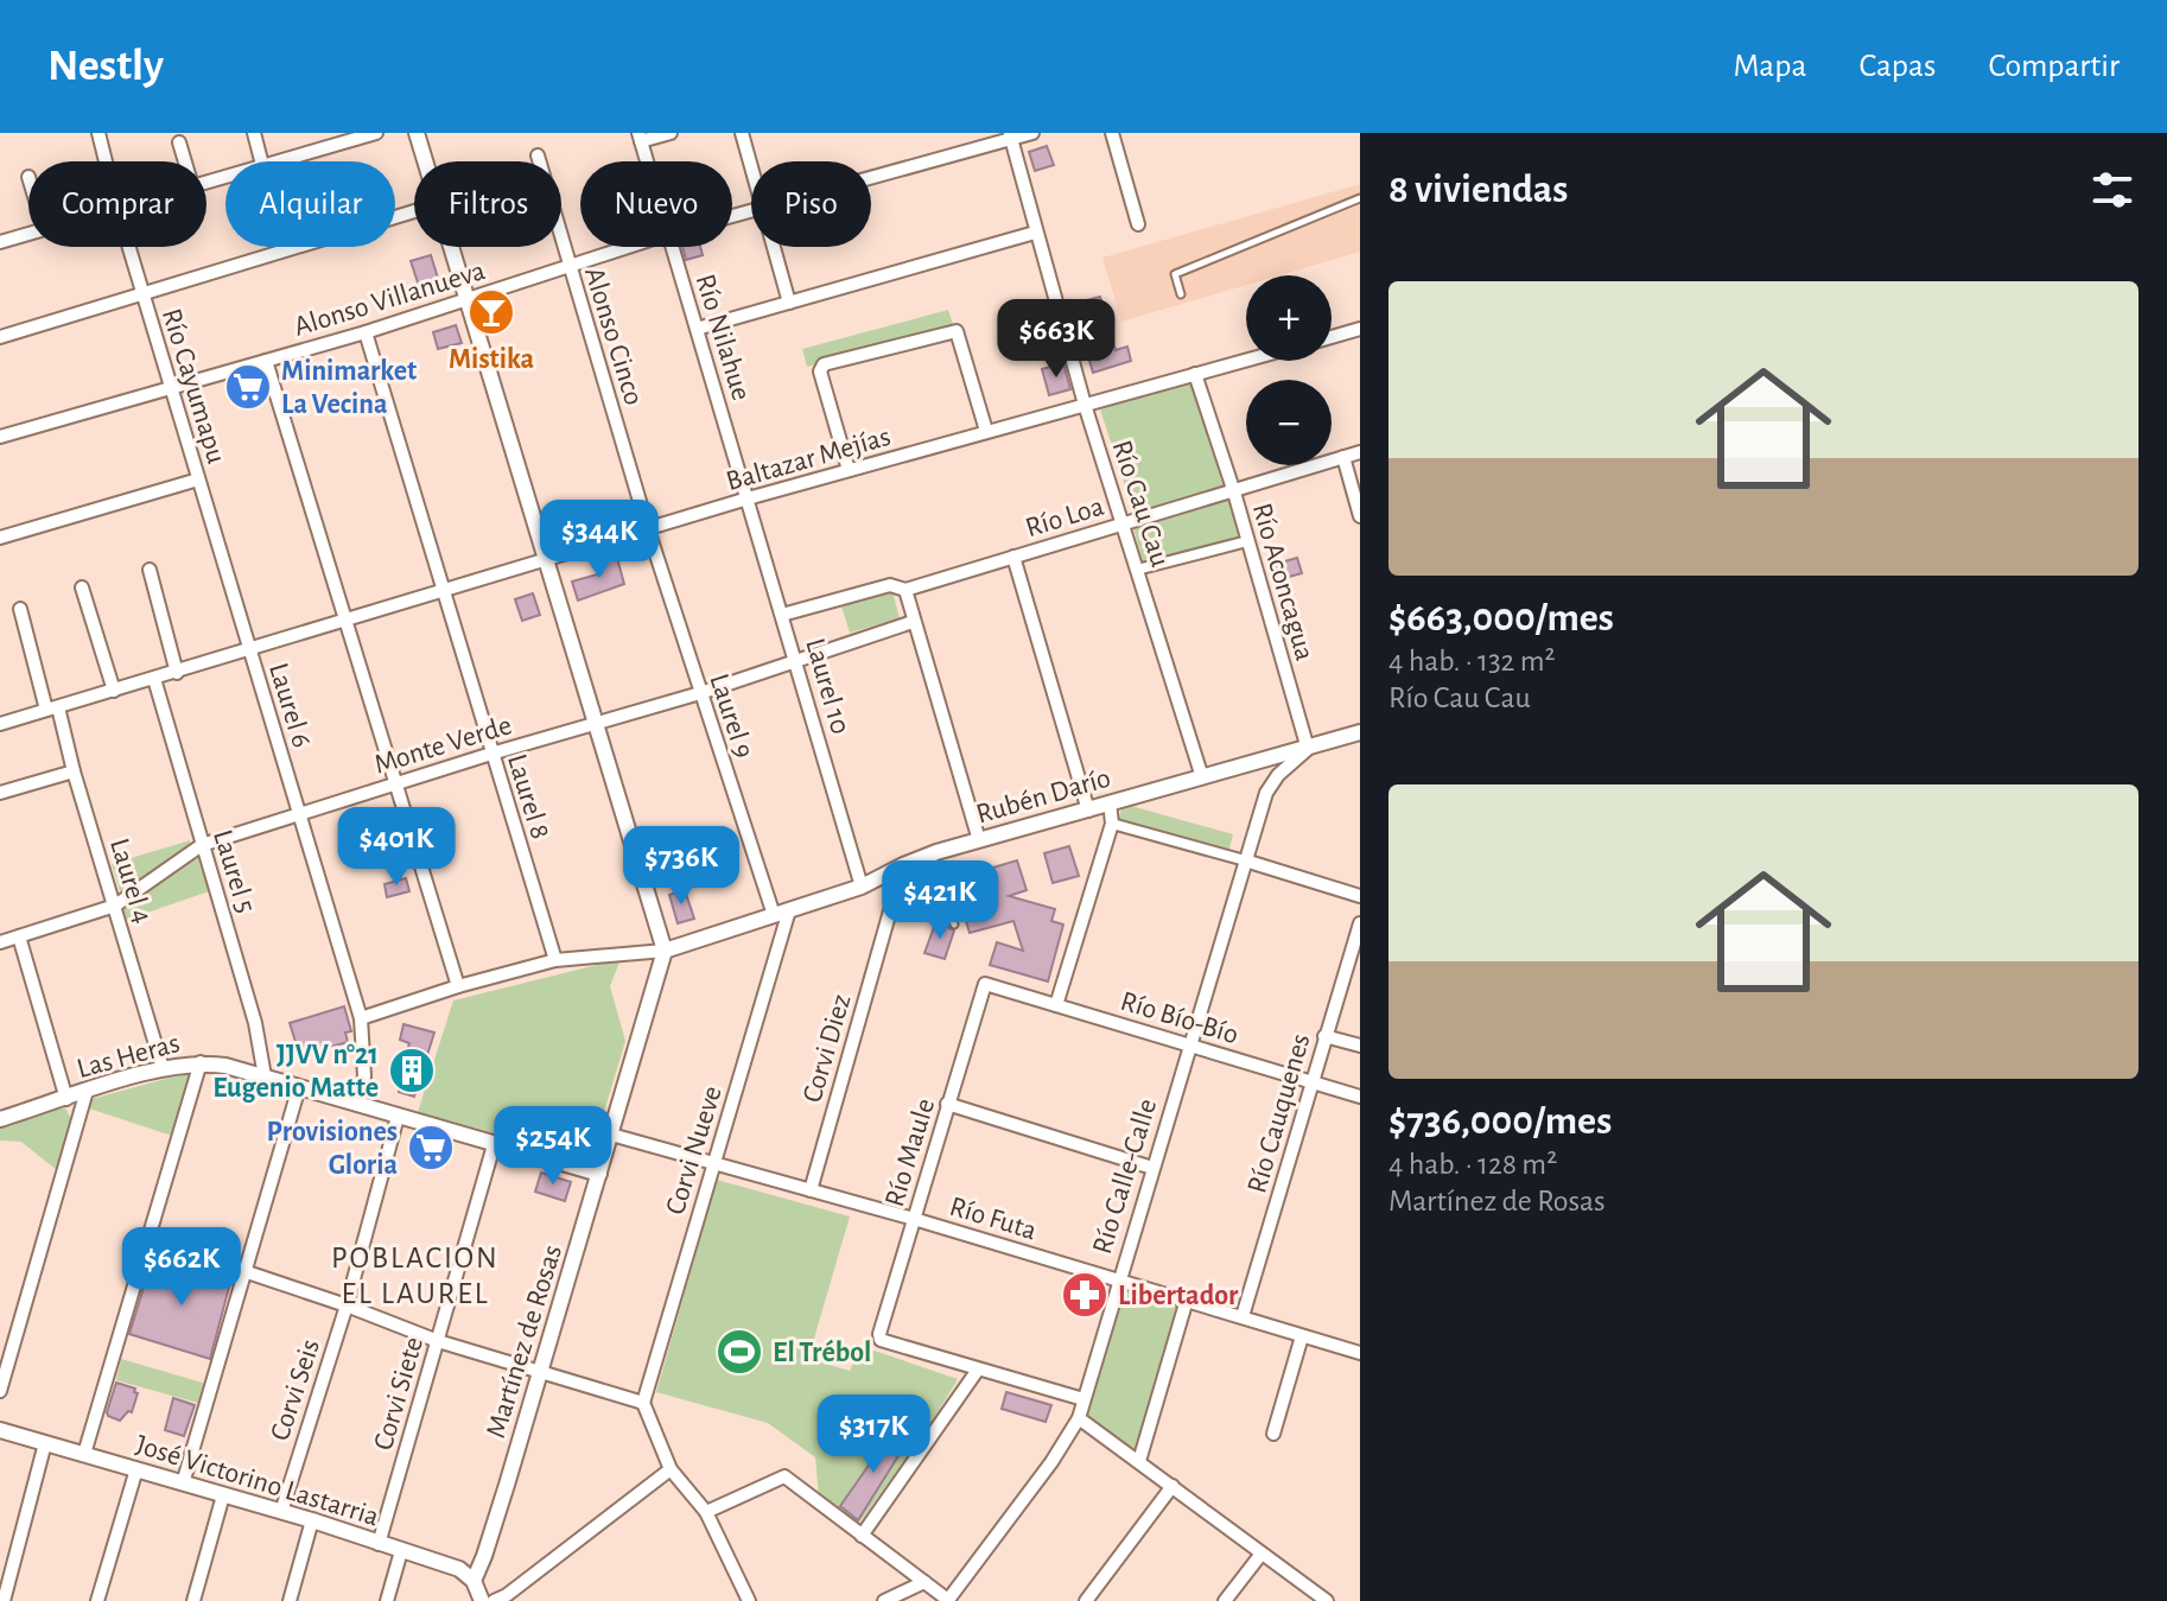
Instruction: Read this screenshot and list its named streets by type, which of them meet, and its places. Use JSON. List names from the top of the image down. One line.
{"streets":{"street":["Alonso Villanueva","Alonso Cinco","Río Nilahue","Río Cayumapu","Baltazar Mejías","Río Cau Cau","Río Loa","Río Aconcagua","Laurel 10","Laurel 6","Laurel 9","Monte Verde","Rubén Darío","Laurel 8","Laurel 5","Laurel 4","Río Bío-Bío","Corvi Diez","Las Heras","Río Cauquenes","Corvi Nueve","Río Maule","Río Calle-Calle","Río Futa","Martínez de Rosas","Corvi Seis","Corvi Siete","José Victorino Lastarria"]},"crossings":[["Alonso Villanueva","Alonso Cinco"],["Alonso Villanueva","Río Cayumapu"],["Alonso Villanueva","Río Cau Cau"],["Alonso Villanueva","Laurel 8"],["Alonso Cinco","Baltazar Mejías"],["Alonso Cinco","Laurel 9"],["Río Nilahue","Baltazar Mejías"],["Río Nilahue","Laurel 10"],["Río Cayumapu","Baltazar Mejías"],["Río Cayumapu","Laurel 6"],["Baltazar Mejías","Río Cau Cau"],["Baltazar Mejías","Río Aconcagua"],["Baltazar Mejías","Laurel 10"],["Baltazar Mejías","Laurel 6"],["Baltazar Mejías","Laurel 9"],["Baltazar Mejías","Laurel 8"],["Baltazar Mejías","Laurel 5"],["Baltazar Mejías","Laurel 4"],["Río Cau Cau","Río Loa"],["Río Cau Cau","Rubén Darío"],["Río Loa","Río Aconcagua"],["Río Loa","Laurel 10"],["Río Aconcagua","Rubén Darío"],["Río Aconcagua","Río Calle-Calle"],["Laurel 10","Monte Verde"],["Laurel 10","Rubén Darío"],["Laurel 6","Monte Verde"],["Laurel 6","Rubén Darío"],["Laurel 6","Las Heras"],["Laurel 9","Monte Verde"],["Laurel 9","Rubén Darío"],["Monte Verde","Laurel 8"],["Monte Verde","Laurel 5"],["Monte Verde","Laurel 4"],["Rubén Darío","Laurel 8"],["Rubén Darío","Corvi Diez"],["Rubén Darío","Corvi Nueve"],["Rubén Darío","Río Calle-Calle"],["Rubén Darío","Martínez de Rosas"],["Laurel 5","Las Heras"],["Laurel 4","Las Heras"],["Río Bío-Bío","Río Cauquenes"],["Río Bío-Bío","Río Maule"],["Río Bío-Bío","Río Calle-Calle"],["Corvi Diez","Río Futa"],["Las Heras","Martínez de Rosas"],["Las Heras","Corvi Seis"],["Las Heras","Corvi Siete"],["Río Cauquenes","Río Futa"],["Corvi Nueve","Río Futa"],["Río Maule","Río Futa"],["Río Calle-Calle","Río Futa"],["Río Futa","Martínez de Rosas"],["Martínez de Rosas","José Victorino Lastarria"],["Corvi Seis","José Victorino Lastarria"],["Corvi Siete","José Victorino Lastarria"]],"districts":["POBLACION EL LAUREL"],"places":{"bar":["Mistika"],"supermarket":["Minimarket La Vecina","Provisiones Gloria"],"building":["JJVV n°21 Eugenio Matte"],"pharmacy":["Libertador"],"sports":["El Trébol"]},"page":{"header":"Nestly","nav":["Mapa","Capas","Compartir"],"heading":"8 viviendas","chip":["Comprar","Alquilar","Filtros","Nuevo","Piso"],"list":[{"name":"$663,000/mes","note":"4 hab. · 132 m² · Río Cau Cau"},{"name":"$736,000/mes","note":"4 hab. · 128 m² · Martínez de Rosas"}],"map_buttons":["+","−"],"price":["$663K","$344K","$401K","$736K","$421K","$254K","$662K","$317K"]}}
